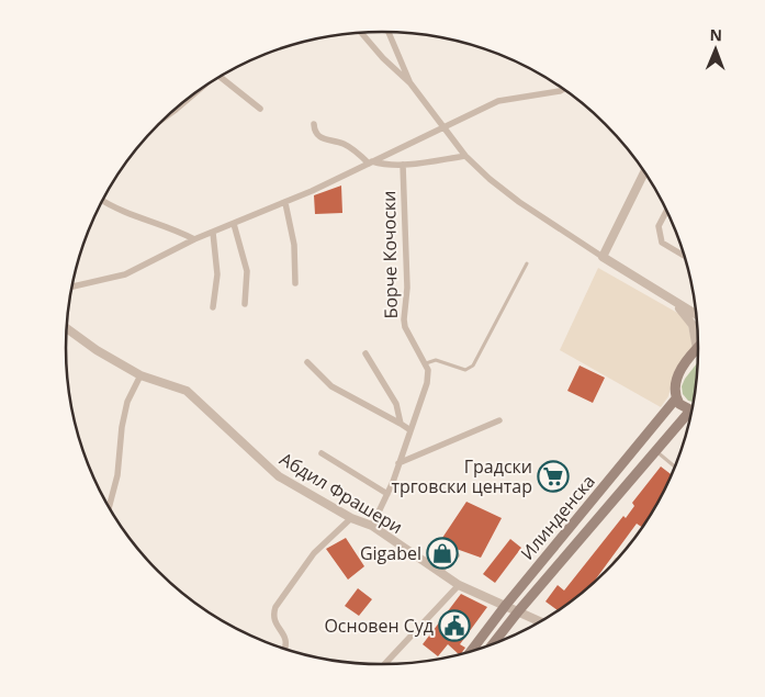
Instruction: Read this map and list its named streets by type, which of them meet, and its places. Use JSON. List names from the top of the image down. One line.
{"streets":{"main road":["Илинденска"],"street":["Борче Кочоски","Абдил Фрашери"]},"crossings":[["Борче Кочоски","Абдил Фрашери"],["Абдил Фрашери","Илинденска"]],"places":{"supermarket":["Градски трговски центар"],"shop":["Gigabel"],"public building":["Основен Суд"]},"north":"top"}
